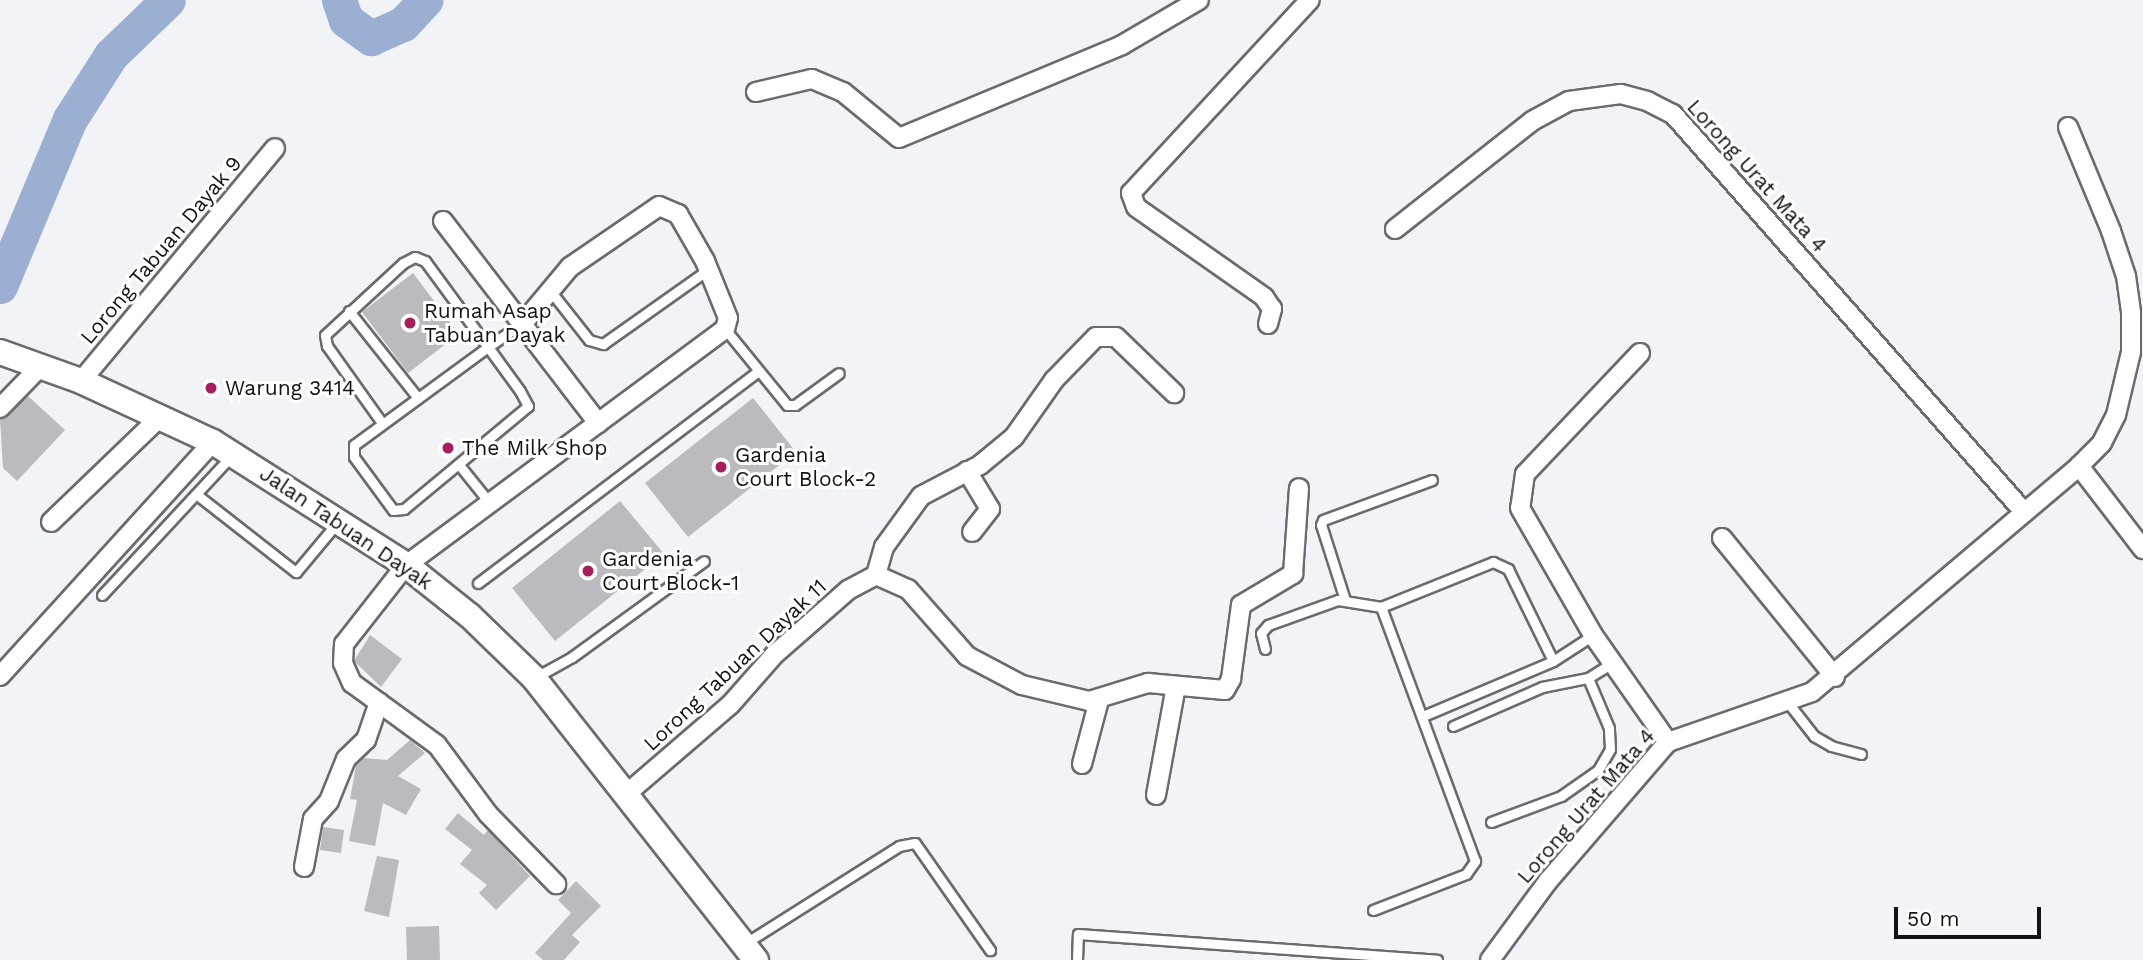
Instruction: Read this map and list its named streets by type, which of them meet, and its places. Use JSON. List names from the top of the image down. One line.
{"streets":{"street":["Lorong Urat Mata 4","Lorong Tabuan Dayak 9","Jalan Tabuan Dayak","Lorong Tabuan Dayak 11"]},"crossings":[["Lorong Tabuan Dayak 9","Jalan Tabuan Dayak"],["Jalan Tabuan Dayak","Lorong Tabuan Dayak 11"]],"places":["Rumah Asap Tabuan Dayak","Warung 3414","The Milk Shop","Gardenia Court Block-2","Gardenia Court Block-1"],"scale_bar":"50 m"}
